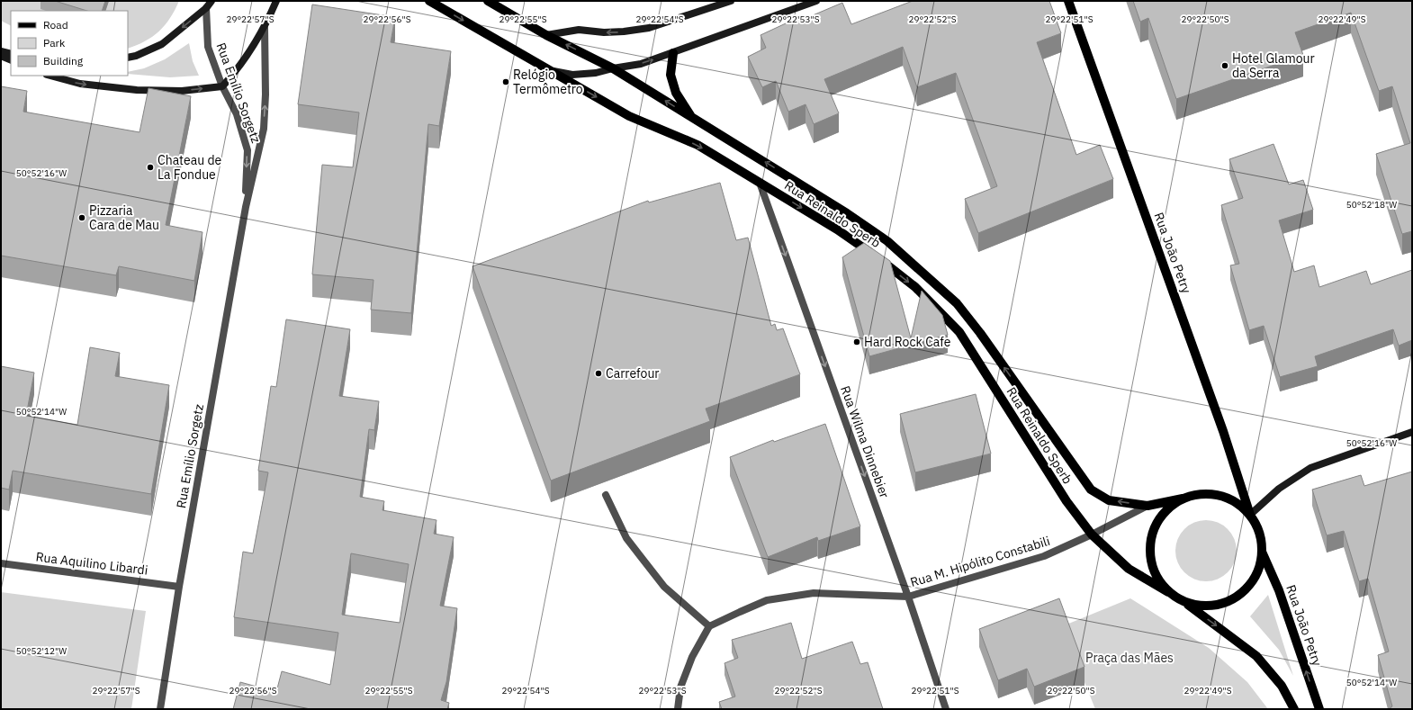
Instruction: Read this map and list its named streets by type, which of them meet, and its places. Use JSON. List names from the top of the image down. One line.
{"streets":{"main road":["Rua Reinaldo Sperb","Rua João Petry"],"street":["Rua Emílio Sorgetz","Rua Wilma Dinnebier","Rua M. Hipólito Constabili","Rua Aquilino Libardi"]},"crossings":[["Rua Emílio Sorgetz","Rua Aquilino Libardi"],["Rua Reinaldo Sperb","Rua João Petry"],["Rua Reinaldo Sperb","Rua Wilma Dinnebier"],["Rua Reinaldo Sperb","Rua M. Hipólito Constabili"],["Rua Wilma Dinnebier","Rua M. Hipólito Constabili"]],"one_way":["Rua Wilma Dinnebier"],"parks":["Praça das Mães"],"places":["Hotel Glamour da Serra","Relógio Termômetro","Chateau de La Fondue","Pizzaria Cara de Mau","Hard Rock Cafe","Carrefour"],"legend":["Road","Park","Building"],"coordinates":["29°22'57\"S","29°22'56\"S","29°22'55\"S","29°22'54\"S","29°22'53\"S","29°22'52\"S","29°22'50\"S","29°22'49\"S","29°22'51\"S","50°52'16\"W","50°52'18\"W","50°52'14\"W","50°52'12\"W"]}
